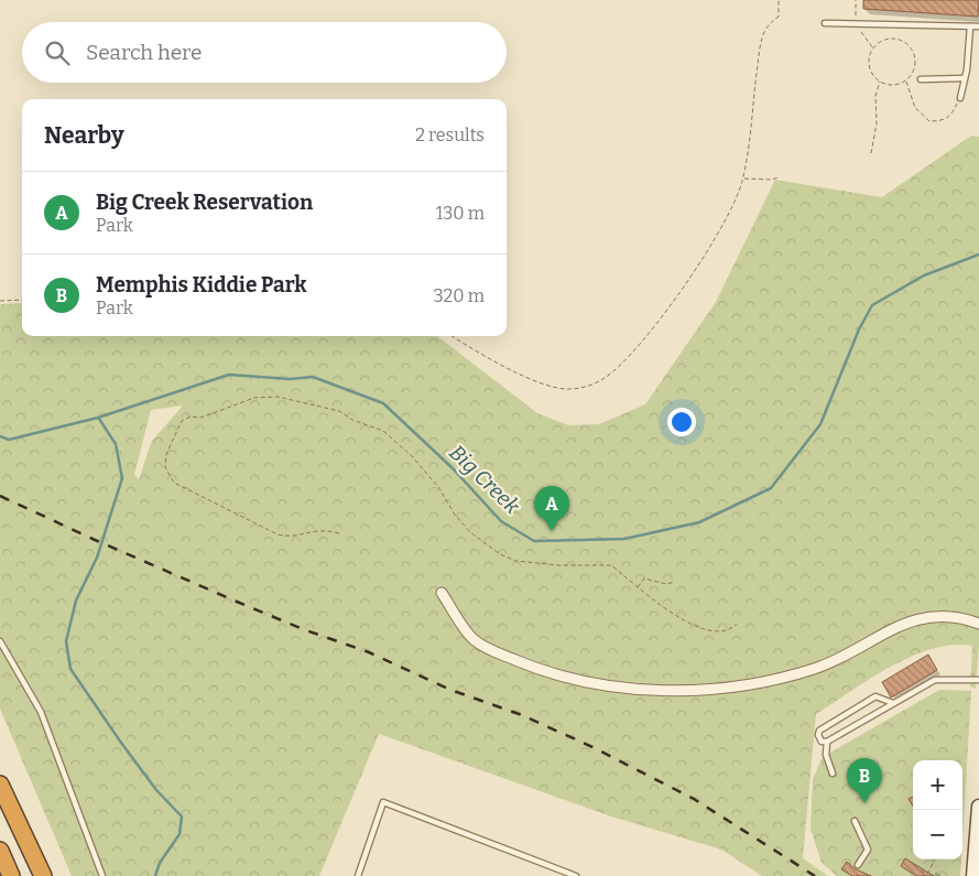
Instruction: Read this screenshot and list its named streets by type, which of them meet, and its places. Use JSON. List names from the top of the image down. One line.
{"water":["Big Creek"],"page":{"search":"Search here","heading":["Nearby","2 results"],"list":[{"mark":"A","name":"Big Creek Reservation","note":"Park","value":"130 m"},{"mark":"B","name":"Memphis Kiddie Park","note":"Park","value":"320 m"}],"pins":["A","B"],"map_buttons":["+","−"]}}
